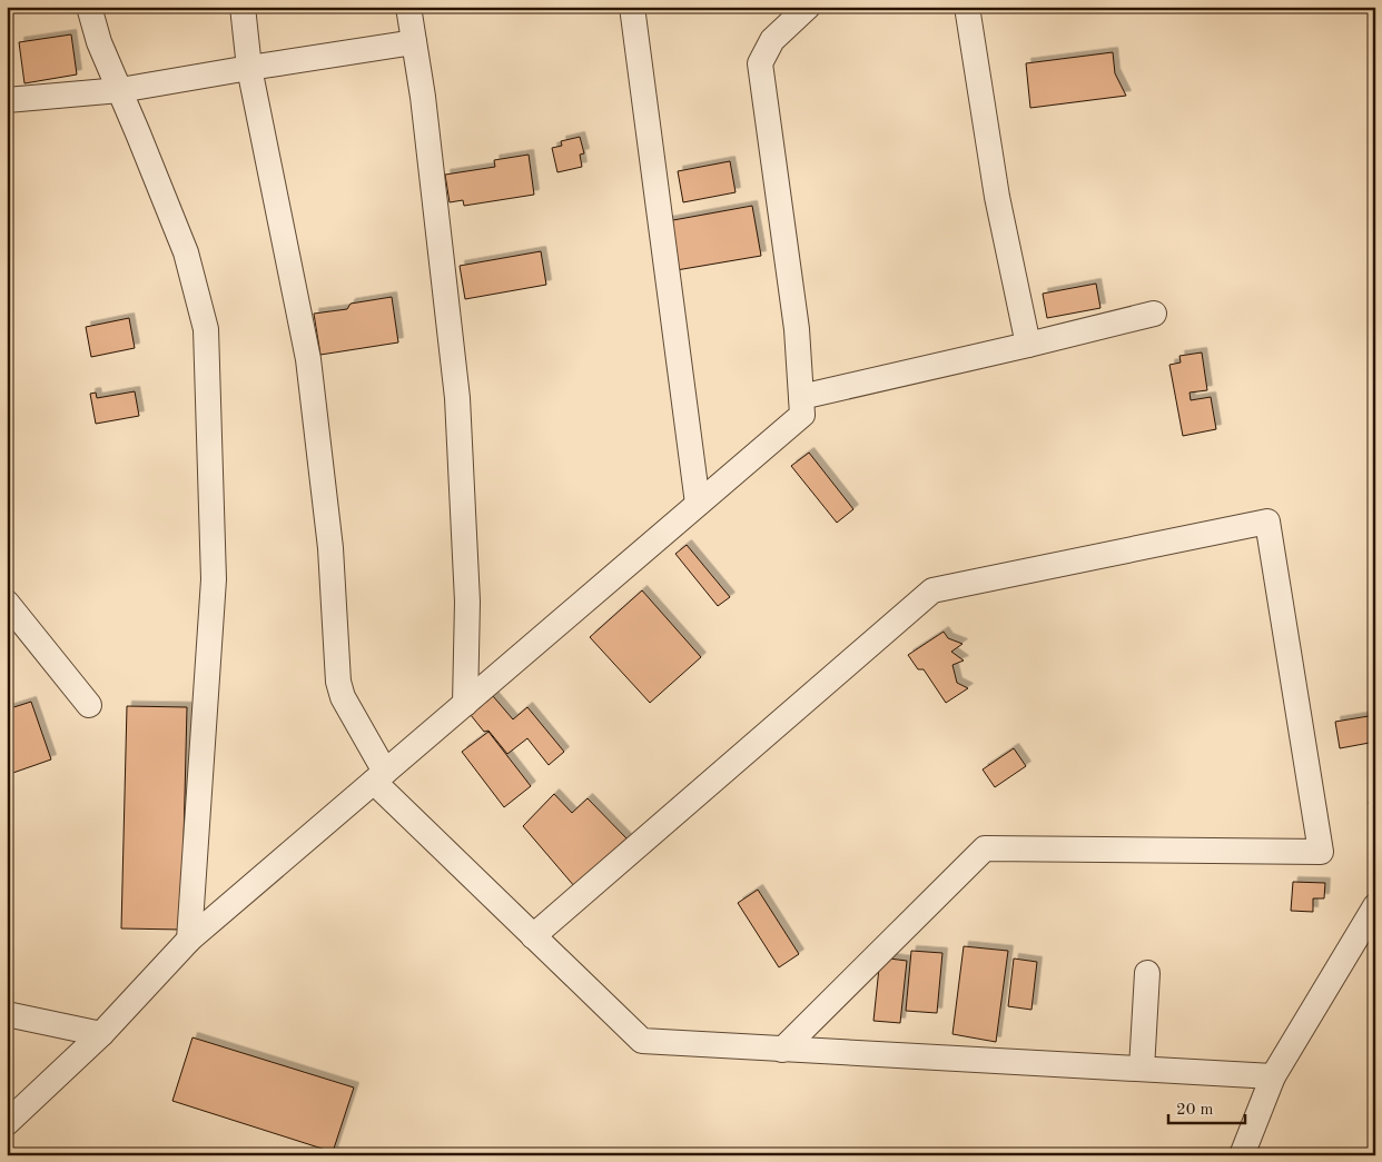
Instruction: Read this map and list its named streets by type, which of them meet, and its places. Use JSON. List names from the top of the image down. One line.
{"scale_bar":"20 m"}
